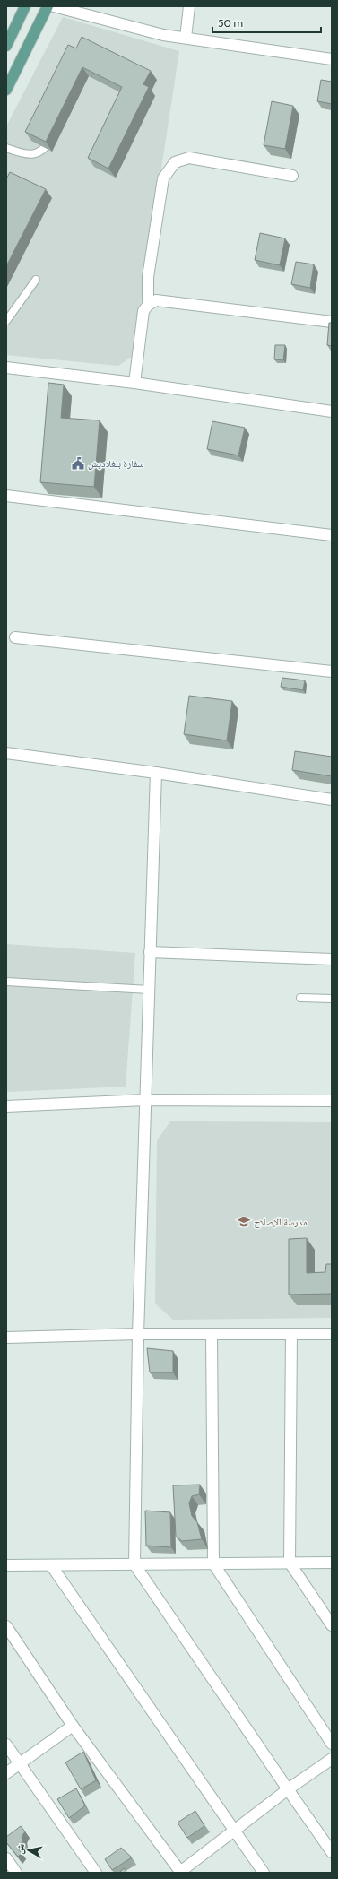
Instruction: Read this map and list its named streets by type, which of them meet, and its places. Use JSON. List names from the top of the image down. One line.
{"places":{"public building":["سفارة بنغلاديش"],"school or university":["مدرسة الإصلاح"]},"scale_bar":"50 m","north":"left"}
